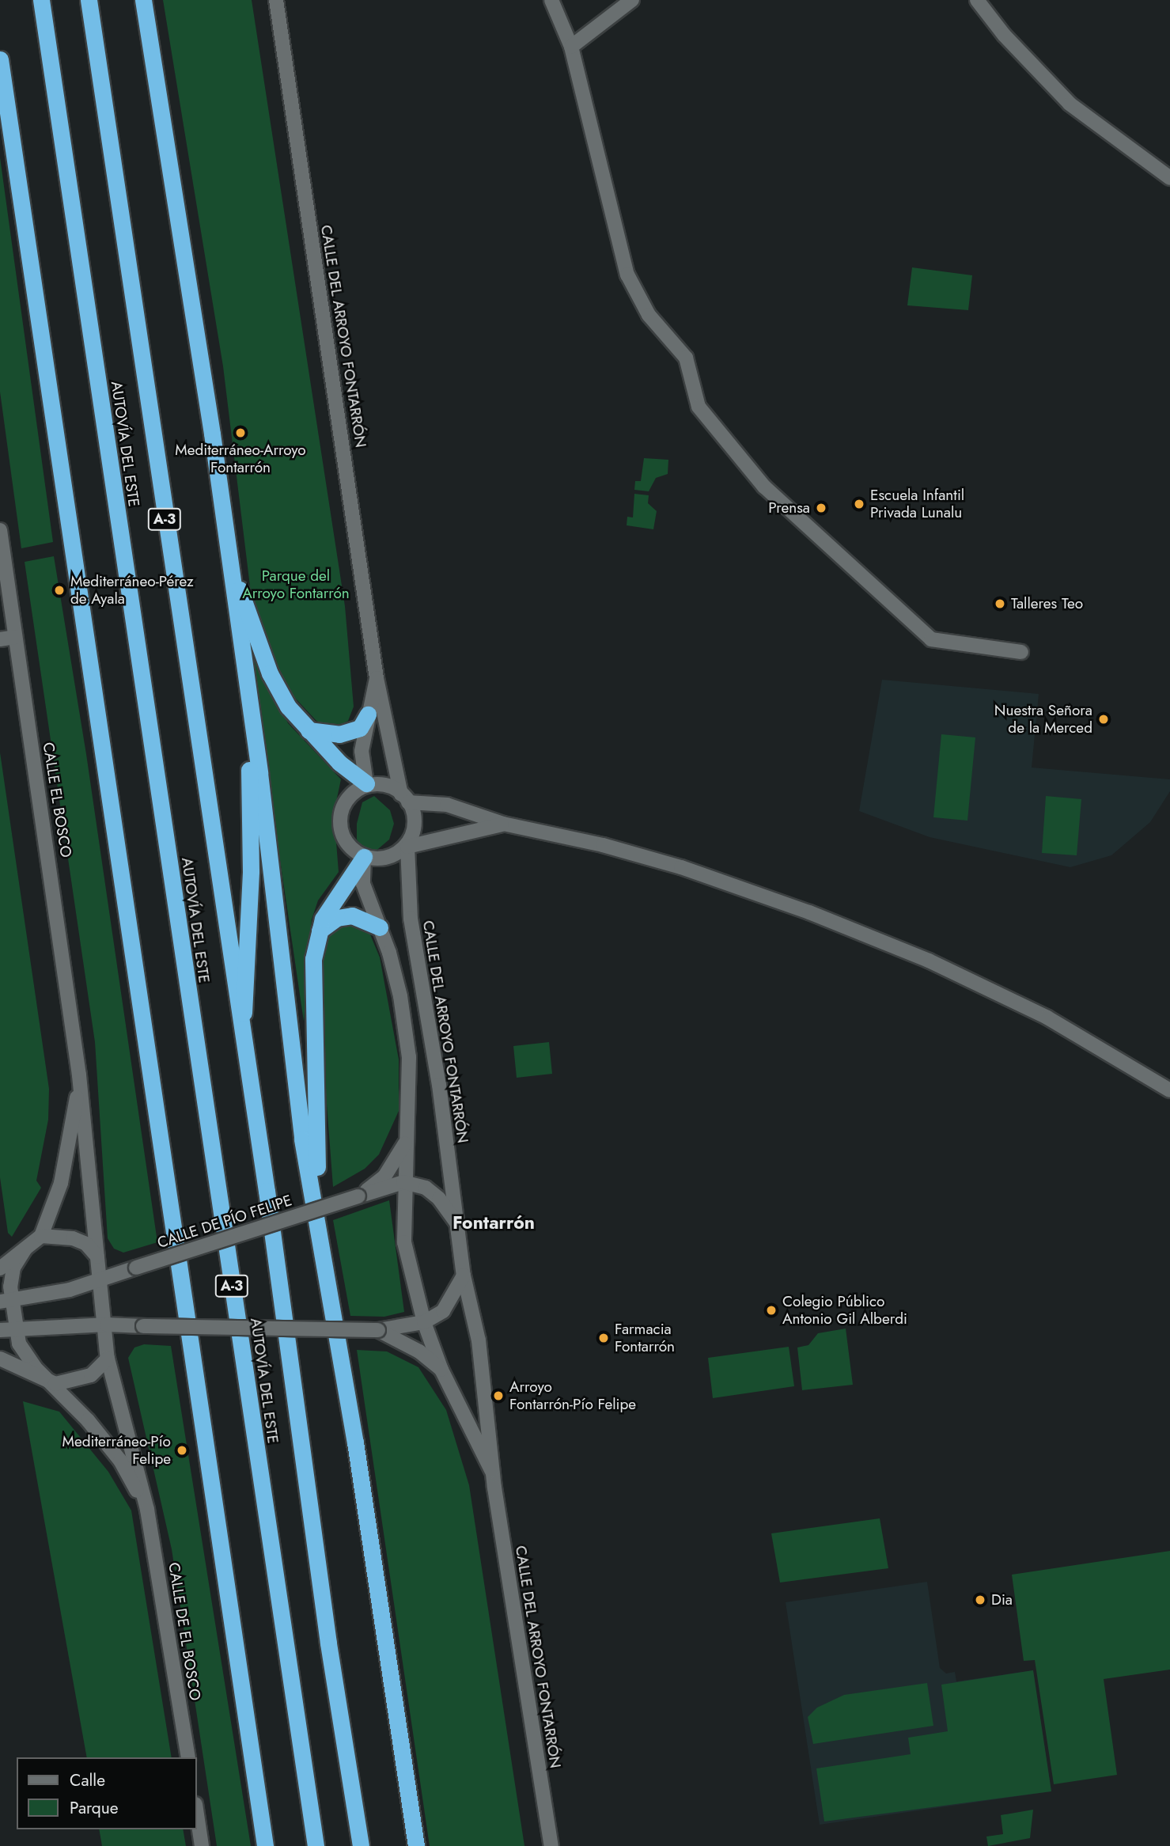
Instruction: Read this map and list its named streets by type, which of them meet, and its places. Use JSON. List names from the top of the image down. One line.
{"streets":{"highway":["AUTOVÍA DEL ESTE","A-3"],"street":["CALLE DEL ARROYO FONTARRÓN","CALLE EL BOSCO","CALLE DE PÍO FELIPE","CALLE DE EL BOSCO"]},"districts":["Fontarrón"],"parks":["Parque del Arroyo Fontarrón"],"places":["Mediterráneo-Arroyo Fontarrón","Escuela Infantil Privada Lunalu","Prensa","Mediterráneo-Pérez de Ayala","Talleres Teo","Nuestra Señora de la Merced","Colegio Público Antonio Gil Alberdi","Farmacia Fontarrón","Arroyo Fontarrón-Pío Felipe","Mediterráneo-Pío Felipe","Dia"],"legend":["Calle","Parque"]}
